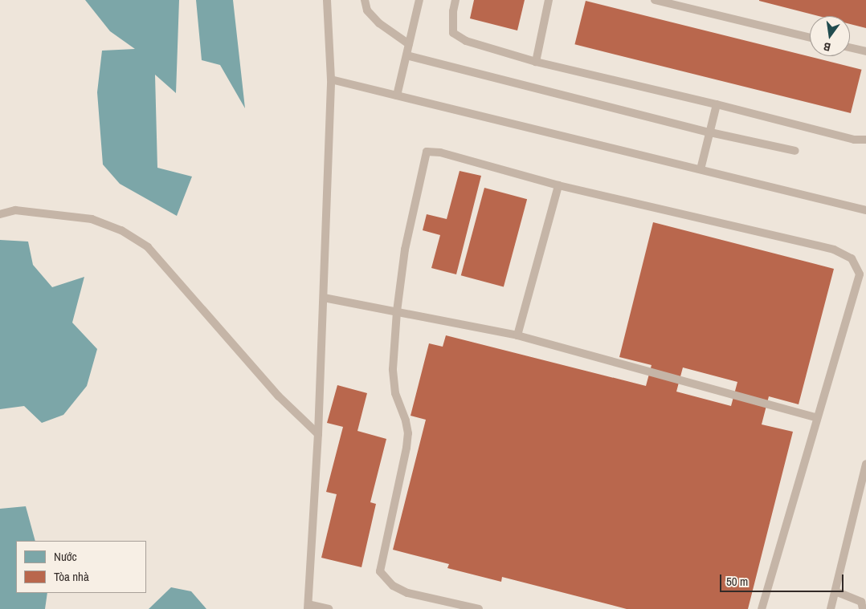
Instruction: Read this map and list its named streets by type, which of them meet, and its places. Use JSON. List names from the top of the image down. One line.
{"legend":["Nước","Tòa nhà"],"scale_bar":"50 m","north":"bottom"}
